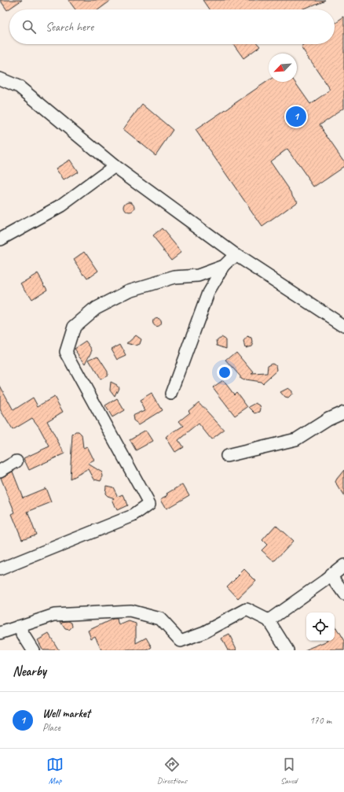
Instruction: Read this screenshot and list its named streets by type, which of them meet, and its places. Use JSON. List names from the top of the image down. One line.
{"north":"bottom left","page":{"search":"Search here","pins":"1","heading":"Nearby","list":[{"mark":"1","name":"Well market","note":"Place","value":"170 m"}],"nav":["Map","Directions","Saved"]}}
